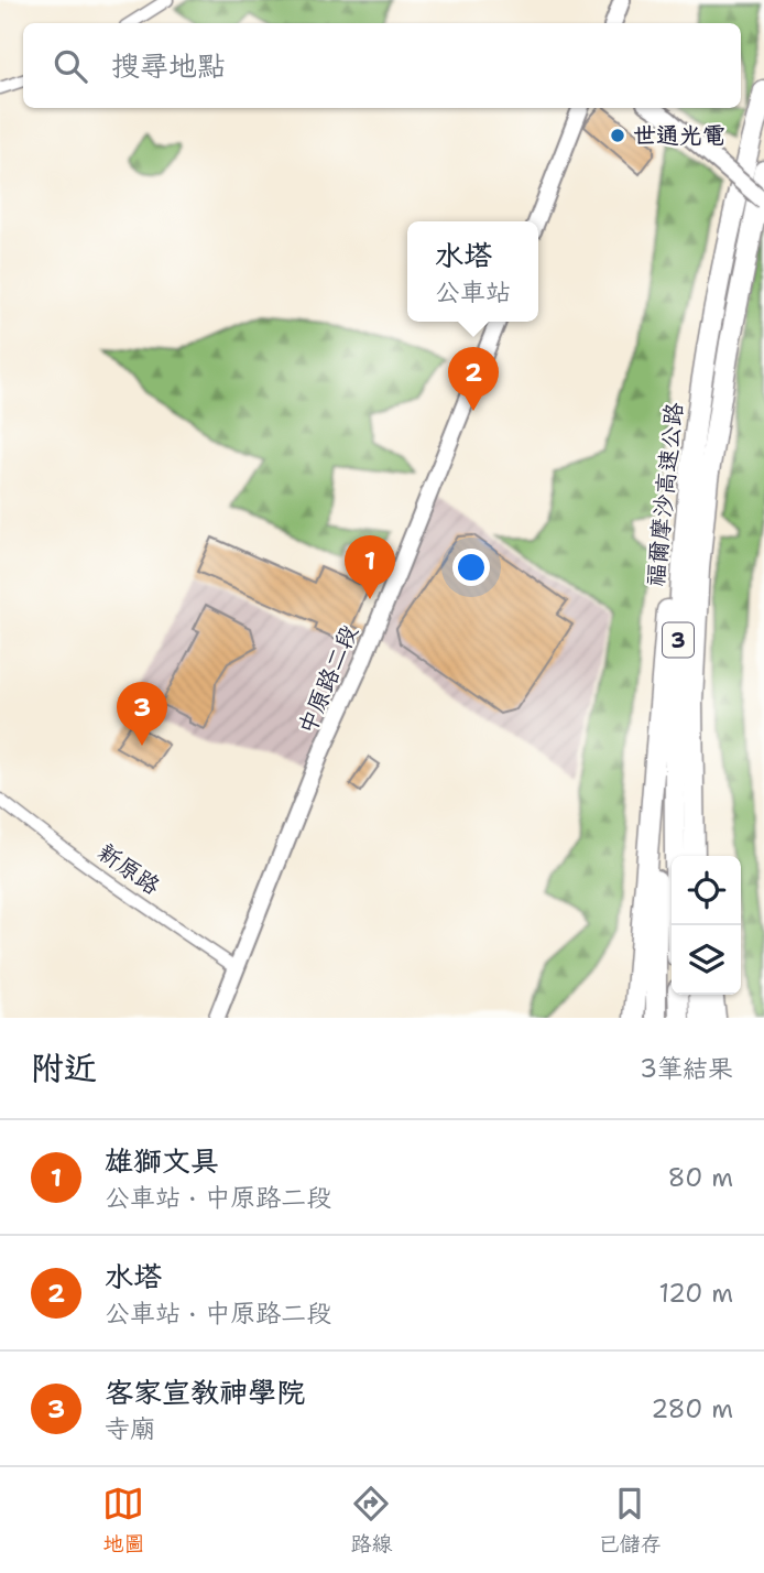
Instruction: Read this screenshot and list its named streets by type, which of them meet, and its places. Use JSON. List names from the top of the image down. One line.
{"streets":{"highway":["福爾摩沙高速公路","3"],"street":["中原路二段","新原路"]},"crossings":[["中原路二段","新原路"]],"places":["世通光電"],"page":{"search":"搜尋地點","popup":["水塔","公車站"],"pins":["2","1","3"],"heading":["附近","3筆結果"],"list":[{"mark":"1","name":"雄獅文具","note":"公車站 · 中原路二段","value":"80 m"},{"mark":"2","name":"水塔","note":"公車站 · 中原路二段","value":"120 m"},{"mark":"3","name":"客家宣教神學院","note":"寺廟","value":"280 m"}],"nav":["地圖","路線","已儲存"]}}
